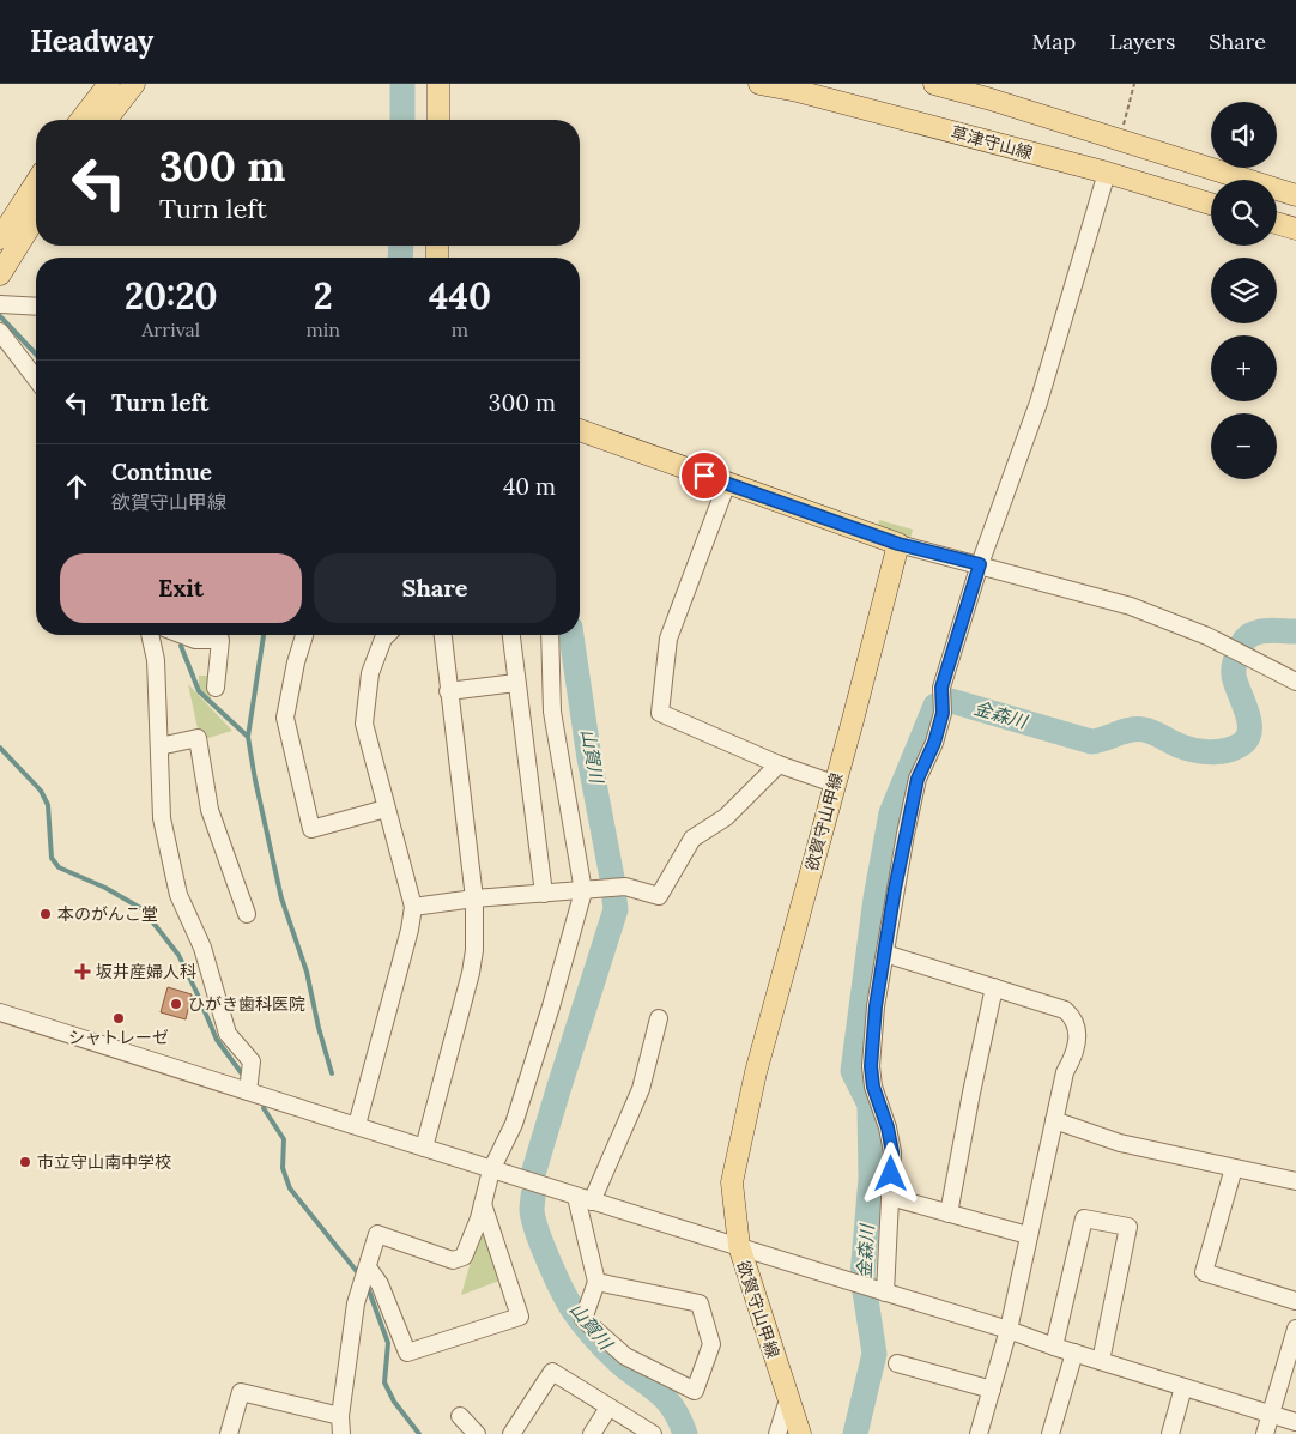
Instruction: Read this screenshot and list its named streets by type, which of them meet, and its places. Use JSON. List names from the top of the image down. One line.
{"streets":{"main road":["草津守山線","欲賀守山甲線"]},"water":["金森川","山賀川"],"places":{"other":["本のがんこ堂","ひがき歯科医院","シャトレーゼ","市立守山南中学校"],"health":["坂井産婦人科"]},"page":{"header":"Headway","nav":["Map","Layers","Share"],"map_buttons":["+","−"],"turn":["300 m","Turn left"],"eta":["20:20","Arrival","2","min","440","m"],"list":[{"name":"Turn left","value":"300 m"},{"name":"Continue","note":"欲賀守山甲線","value":"40 m"}],"buttons":["Exit","Share"]}}
